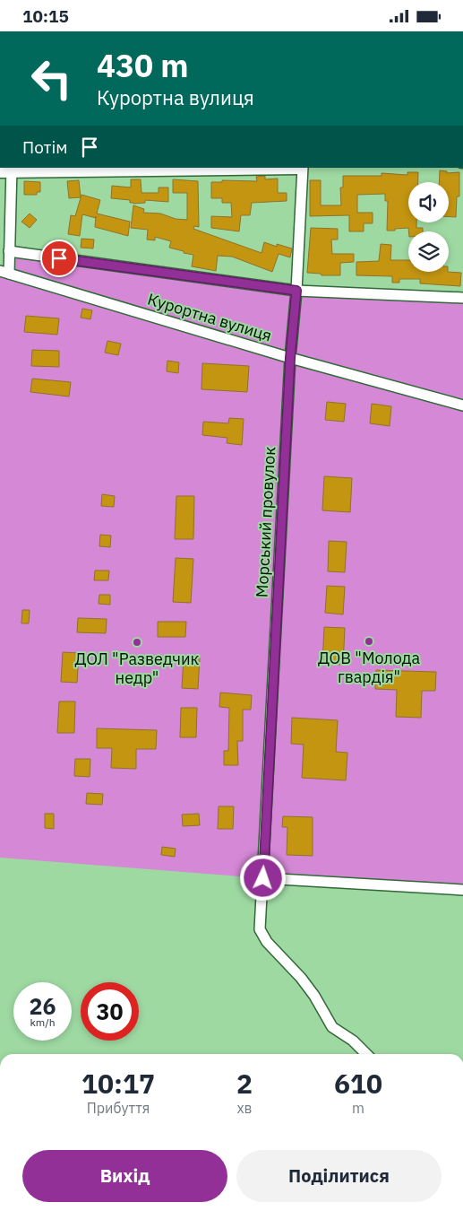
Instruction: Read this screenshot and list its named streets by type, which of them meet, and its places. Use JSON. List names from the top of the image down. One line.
{"streets":{"street":["Курортна вулиця","Морський провулок"]},"crossings":[["Курортна вулиця","Морський провулок"]],"places":["ДОВ \"Молода гвардія\"","ДОЛ \"Разведчик недр\""],"page":{"status":"10:15","turn":["430 m","Курортна вулиця"],"then":"Потім","speed":"26 km/h","limit":"30","eta":["10:17","Прибуття","2","хв","610","m"],"buttons":["Вихід","Поділитися"]}}
